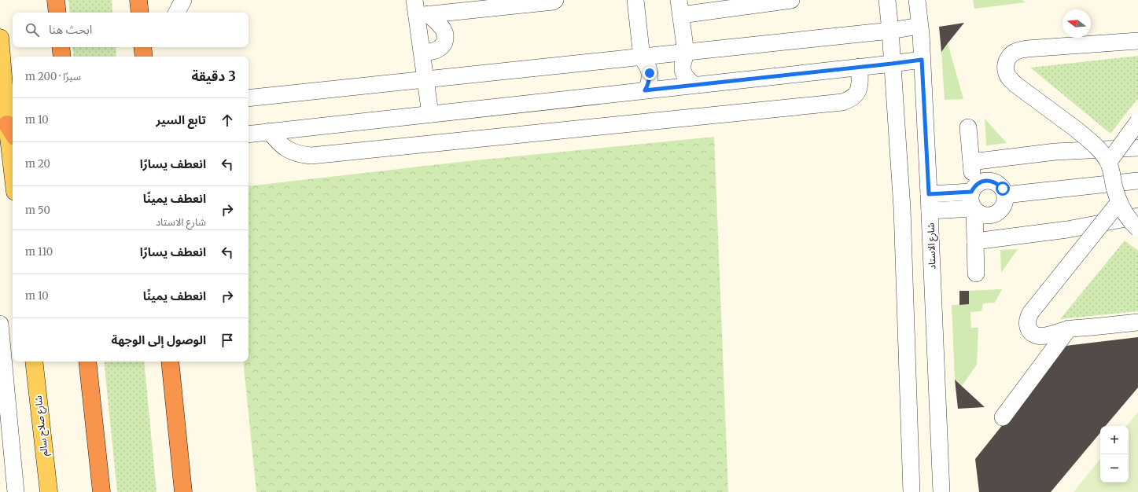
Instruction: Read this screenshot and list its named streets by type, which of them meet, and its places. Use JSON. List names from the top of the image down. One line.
{"streets":{"main road":["شارع صلاح سالم"],"street":["شارع الاستاد"]},"north":"left","page":{"search":"ابحث هنا","heading":["3 دقيقة","سيرًا · 200 m"],"list":[["تابع السير","10 m"],["انعطف يسارًا","20 m"],["انعطف يمينًا","شارع الاستاد","50 m"],["انعطف يسارًا","110 m"],["انعطف يمينًا","10 m"],"الوصول إلى الوجهة"],"map_buttons":["+","−"]}}
